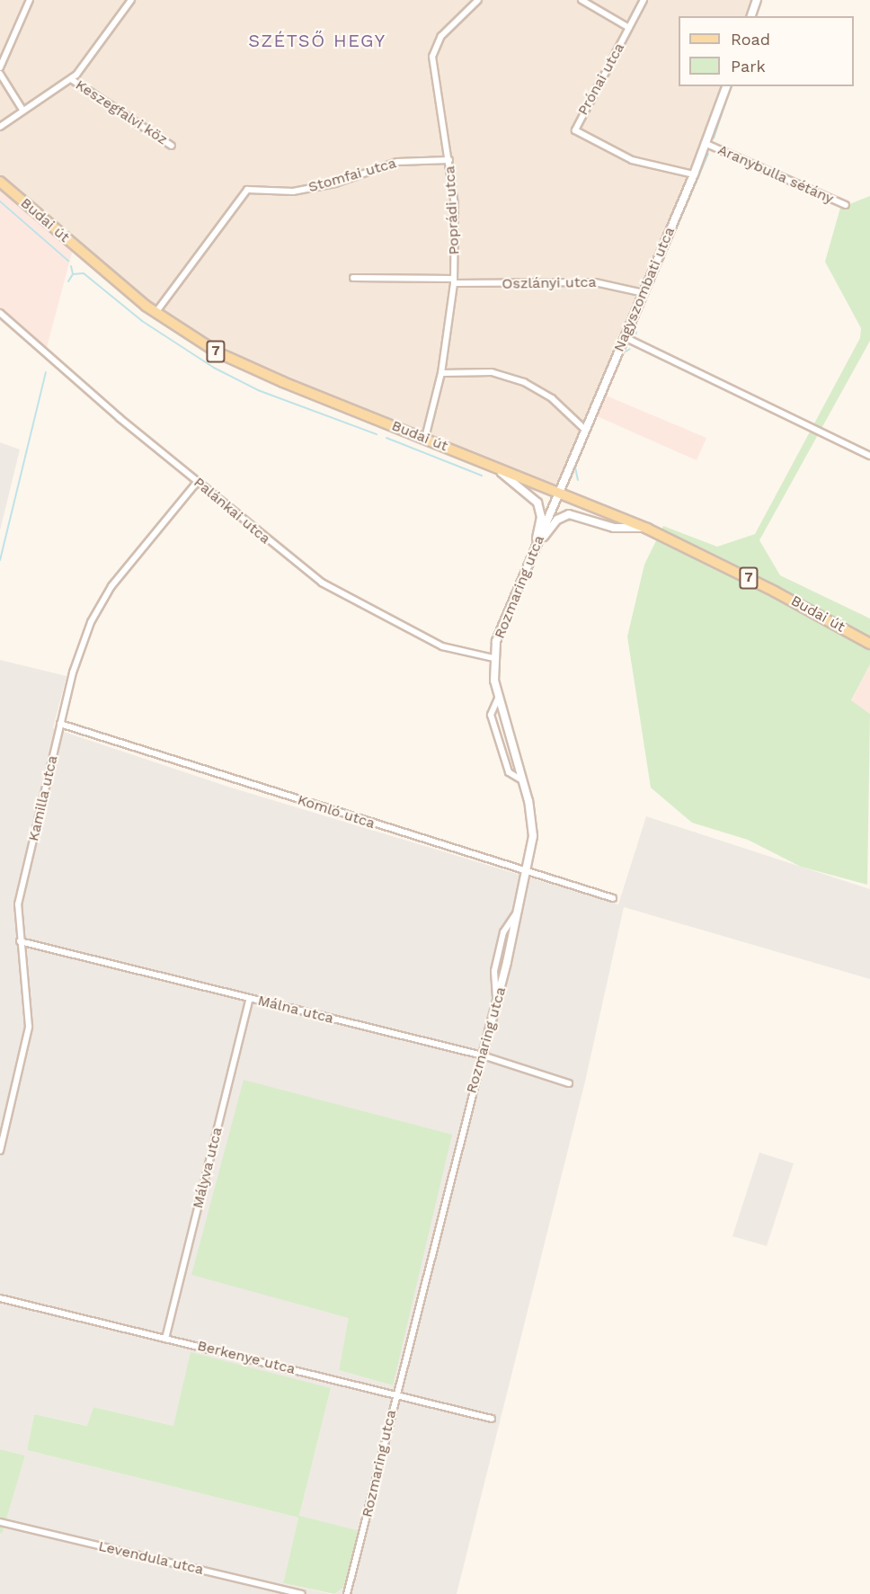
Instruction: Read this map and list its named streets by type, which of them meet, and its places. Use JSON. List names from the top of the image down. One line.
{"streets":{"main road":["Budai út","7"],"street":["Prónai utca","Keszegfalvi köz","Aranybulla sétány","Stomfai utca","Poprádi utca","Oszlányi utca","Nagyszombati utca","Palánkai utca","Rozmaring utca","Kamilla utca","Komló utca","Málna utca","Mályva utca","Berkenye utca","Levendula utca"]},"crossings":[["Prónai utca","Nagyszombati utca"],["Aranybulla sétány","Nagyszombati utca"],["Stomfai utca","Poprádi utca"],["Stomfai utca","Budai út"],["Poprádi utca","Budai út"],["Poprádi utca","Oszlányi utca"],["Budai út","Nagyszombati utca"],["Budai út","Rozmaring utca"],["Oszlányi utca","Nagyszombati utca"],["Nagyszombati utca","Rozmaring utca"],["Palánkai utca","Rozmaring utca"],["Palánkai utca","Kamilla utca"],["Rozmaring utca","Komló utca"],["Rozmaring utca","Málna utca"],["Rozmaring utca","Berkenye utca"],["Kamilla utca","Komló utca"],["Kamilla utca","Málna utca"],["Málna utca","Mályva utca"],["Mályva utca","Berkenye utca"]],"districts":["SZÉTSŐ HEGY"],"legend":["Road","Park"]}
